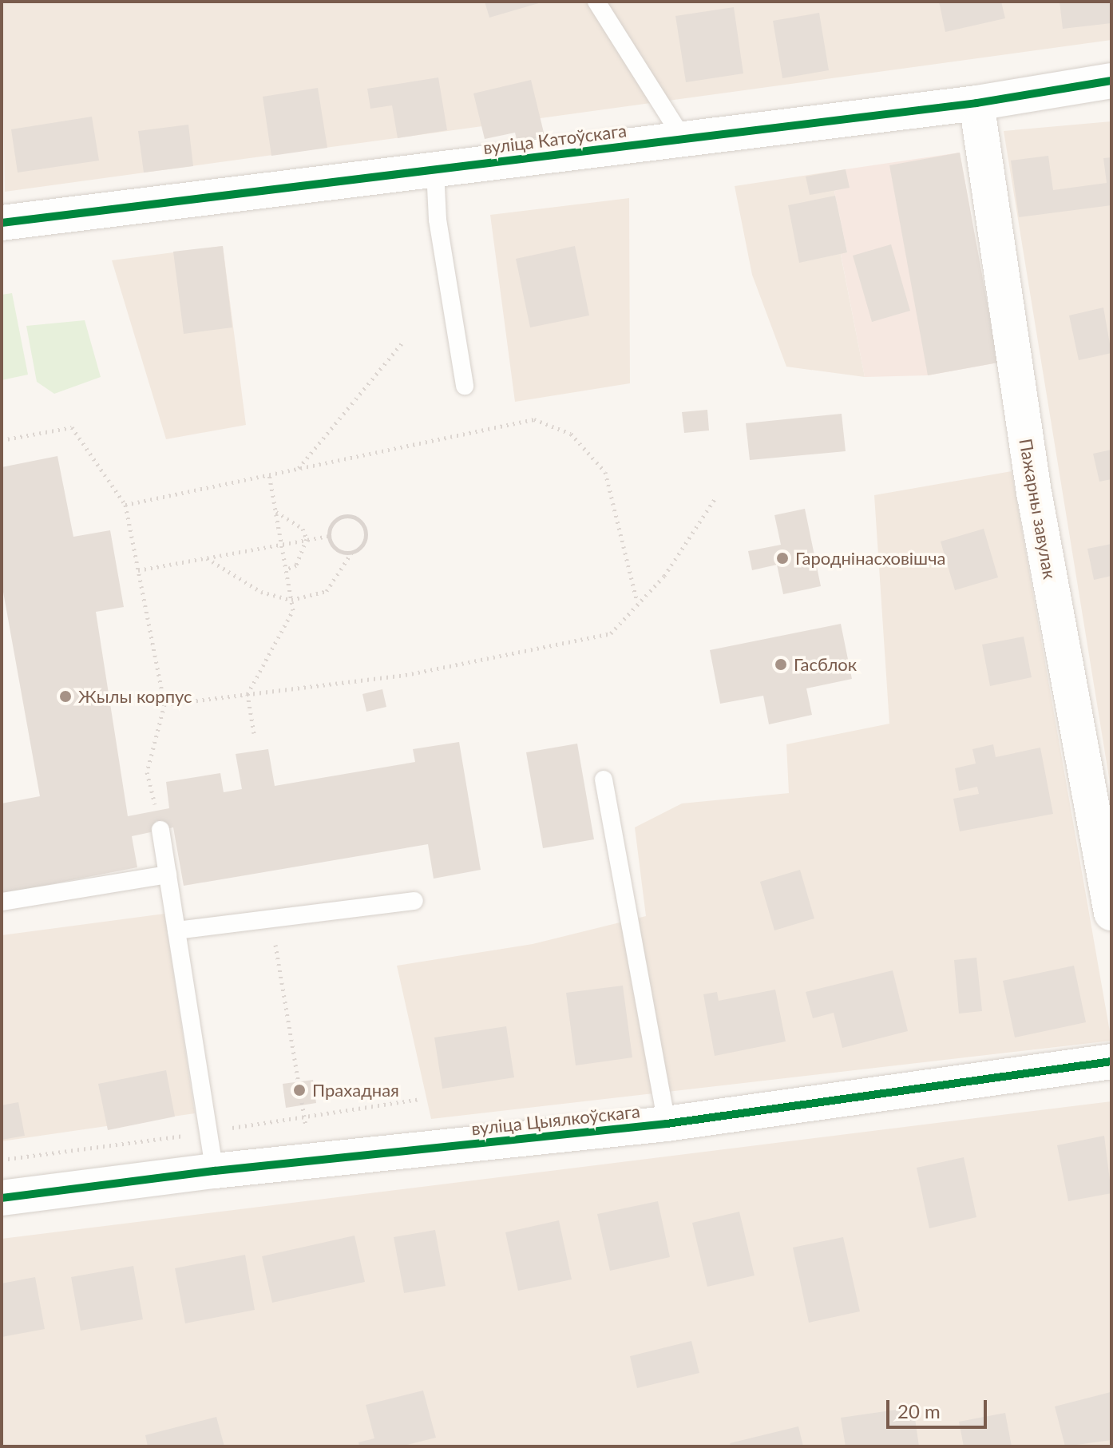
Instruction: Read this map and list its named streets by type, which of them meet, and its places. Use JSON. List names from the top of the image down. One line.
{"streets":{"street":["вуліца Катоўскага","Пажарны завулак","вуліца Цыялкоўскага"]},"crossings":[["вуліца Катоўскага","Пажарны завулак"]],"places":["Гароднінасховішча","Гасблок","Жылы корпус","Прахадная"],"scale_bar":"20 m"}
